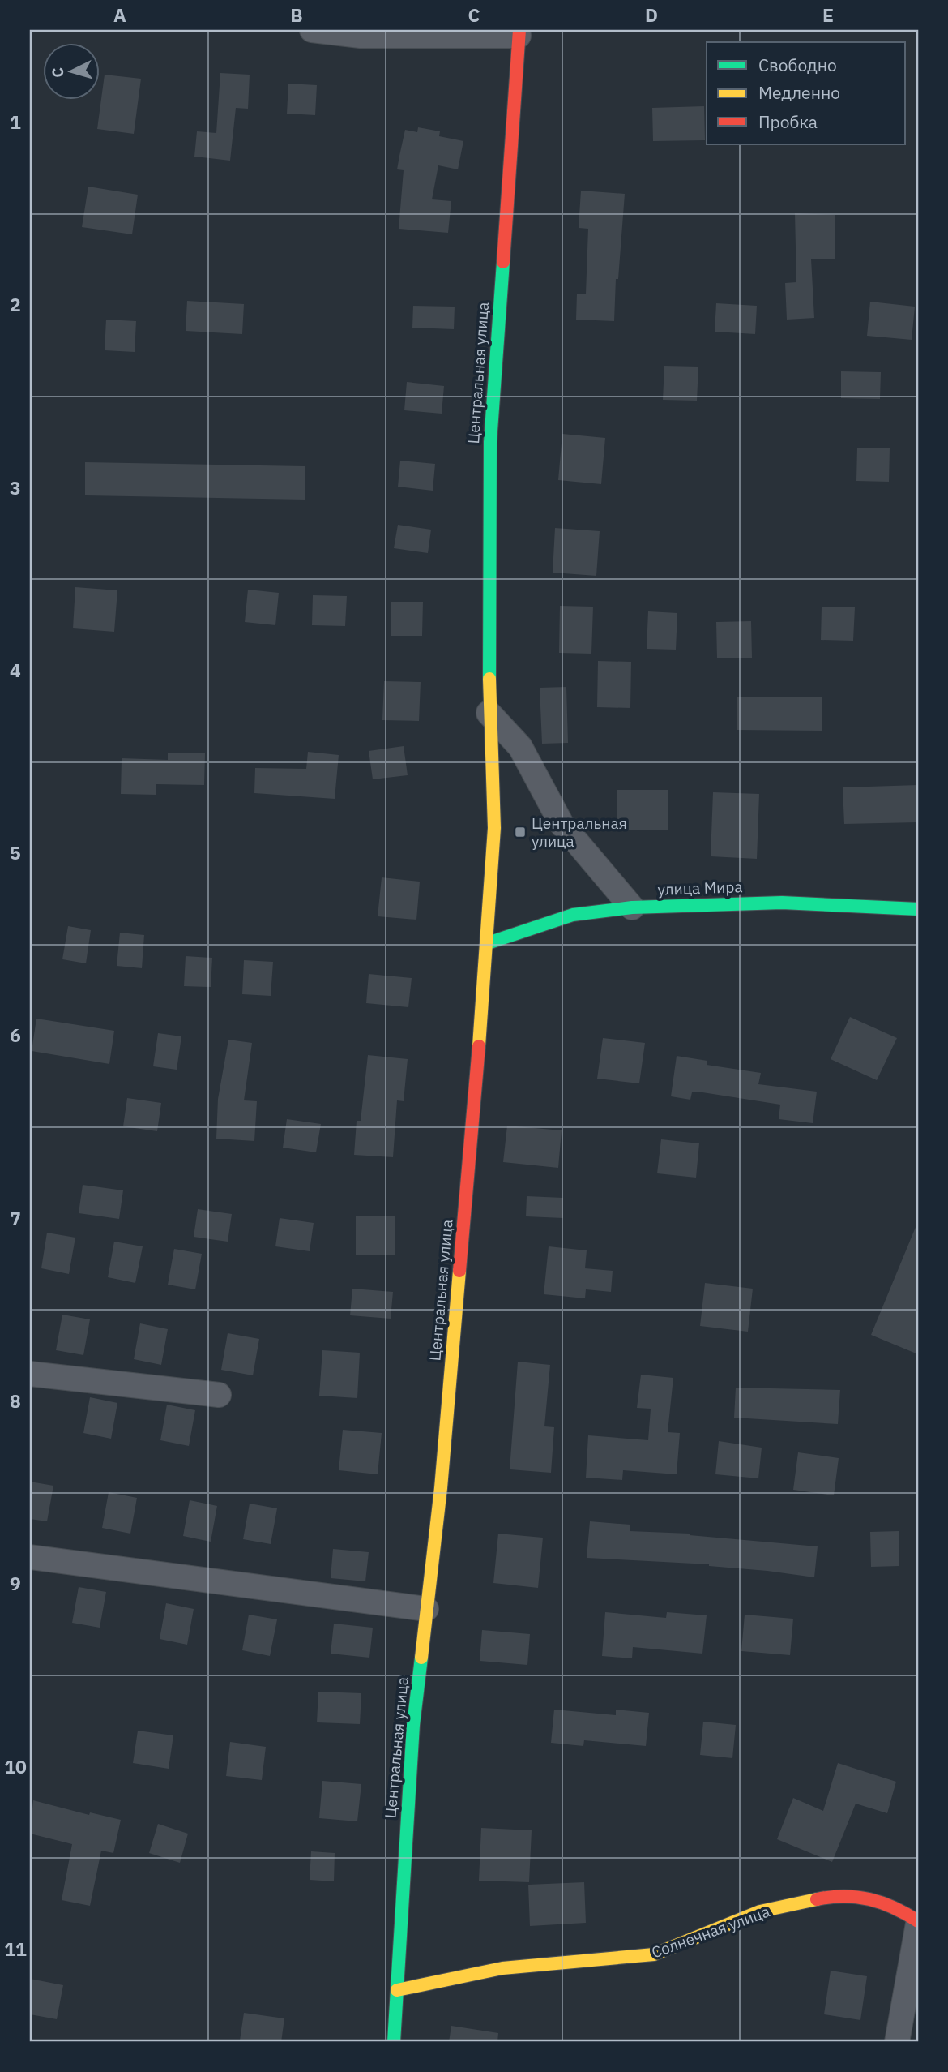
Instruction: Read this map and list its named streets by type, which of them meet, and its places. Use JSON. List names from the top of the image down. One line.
{"streets":{"street":["Центральная улица","улица Мира","Солнечная улица"]},"crossings":[["Центральная улица","улица Мира"],["Центральная улица","Солнечная улица"]],"places":{"transit":["Центральная улица"]},"legend":["Свободно","Медленно","Пробка"],"north":"left","grid":{"columns":["A","B","C","D","E"],"rows":["1","2","3","4","5","6","7","8","9","10","11"]}}
